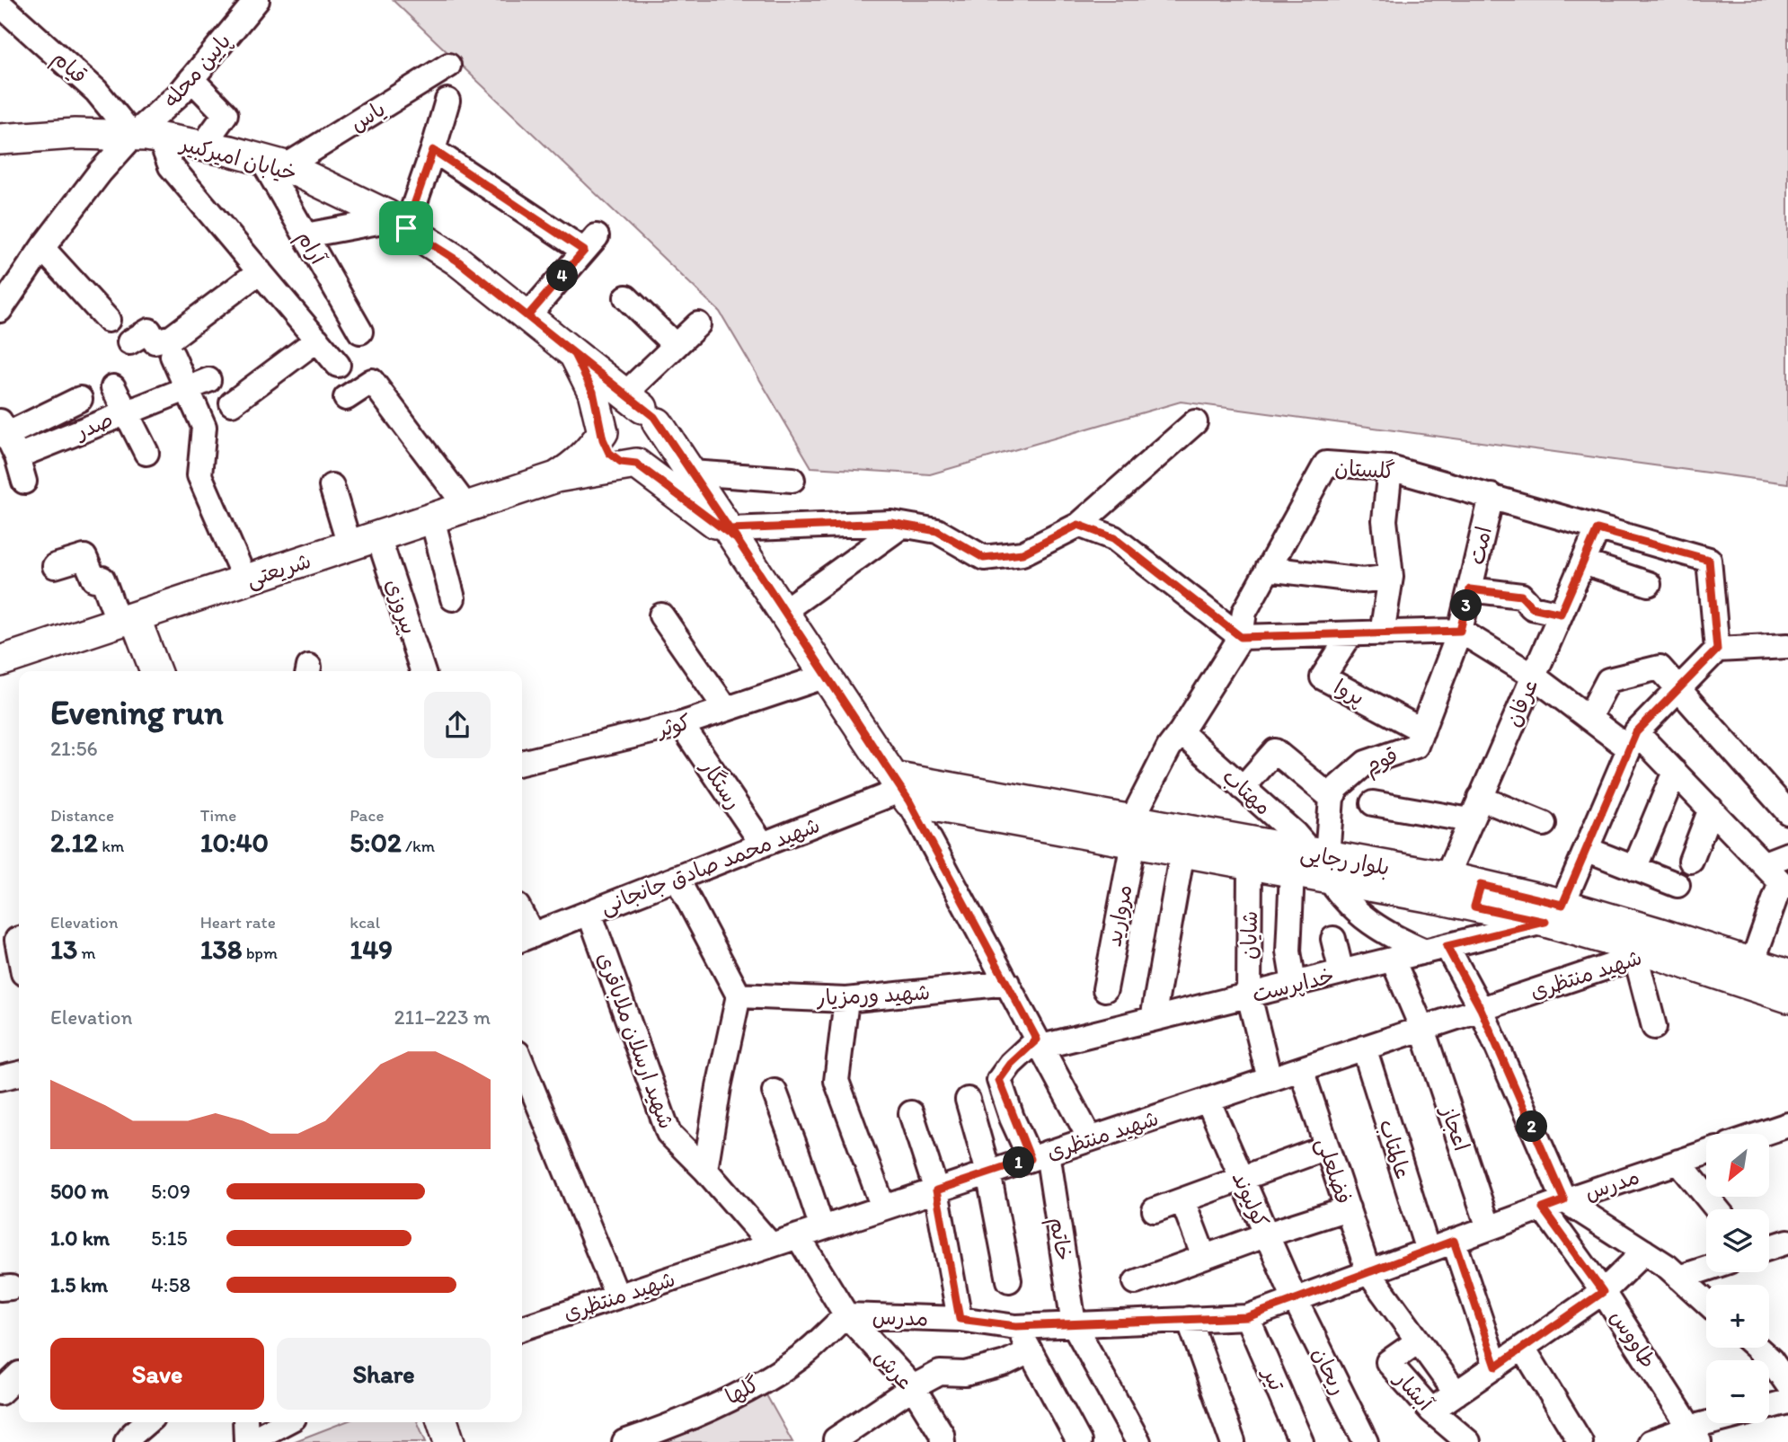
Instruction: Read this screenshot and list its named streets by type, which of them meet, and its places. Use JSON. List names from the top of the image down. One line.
{"streets":{"main road":["خیابان امیرکبیر","شریعتی","بلوار رجایی"],"street":["قیام","پایین محله","یاس","آرام","صدر","گلستان","امت","پیروزی","پروا","عرفان","کوثر","قوم","رستگار","مهتاب","شهید محمد صادق جانجانی","مروارید","شایان","شهید منتظری","خداپرست","شهید ورمزیار","شهید ارسلان ملاباقری","اعجاز","عالمتاب","فضلعلی","مدرس","کولیوند","خاتم","طاووس","عرش","ریحان","تیر","گلها","آبشار"]},"crossings":[["قیام","پایین محله"],["قیام","خیابان امیرکبیر"],["پایین محله","خیابان امیرکبیر"],["یاس","خیابان امیرکبیر"],["یاس","آرام"],["خیابان امیرکبیر","آرام"],["گلستان","امت"],["گلستان","عرفان"],["گلستان","مهتاب"],["گلستان","بلوار رجایی"],["گلستان","مروارید"],["امت","قوم"],["شریعتی","پیروزی"],["پروا","قوم"],["عرفان","بلوار رجایی"],["کوثر","رستگار"],["رستگار","شهید محمد صادق جانجانی"],["مهتاب","بلوار رجایی"],["مهتاب","خداپرست"],["مهتاب","طاووس"],["بلوار رجایی","شهید محمد صادق جانجانی"],["بلوار رجایی","مروارید"],["بلوار رجایی","شایان"],["بلوار رجایی","شهید منتظری"],["بلوار رجایی","خداپرست"],["شهید محمد صادق جانجانی","شهید ارسلان ملاباقری"],["شایان","شهید منتظری"],["شایان","خداپرست"],["شهید منتظری","شهید ارسلان ملاباقری"],["شهید منتظری","اعجاز"],["شهید منتظری","عالمتاب"],["شهید منتظری","فضلعلی"],["شهید منتظری","کولیوند"],["شهید منتظری","خاتم"],["شهید منتظری","طاووس"],["شهید منتظری","عرش"],["خداپرست","اعجاز"],["خداپرست","خاتم"],["خداپرست","طاووس"],["اعجاز","مدرس"],["عالمتاب","مدرس"],["فضلعلی","مدرس"],["فضلعلی","آبشار"],["مدرس","کولیوند"],["مدرس","خاتم"],["مدرس","طاووس"],["مدرس","عرش"],["مدرس","ریحان"],["مدرس","تیر"],["مدرس","گلها"],["کولیوند","ریحان"],["عرش","گلها"]],"north":"bottom left","page":{"pins":["4","3","2","1"],"heading":["Evening run","21:56"],"stats":[["Distance","2.12 km"],["Time","10:40"],["Pace","5:02 /km"],["Elevation","13 m"],["Heart rate","138 bpm"],["kcal","149"]],"chart":["Elevation","211–223 m"],"map_buttons":["+","−"],"list":[{"name":"500 m","note":"5:09"},{"name":"1.0 km","note":"5:15"},{"name":"1.5 km","note":"4:58"}],"buttons":["Save","Share"]}}
